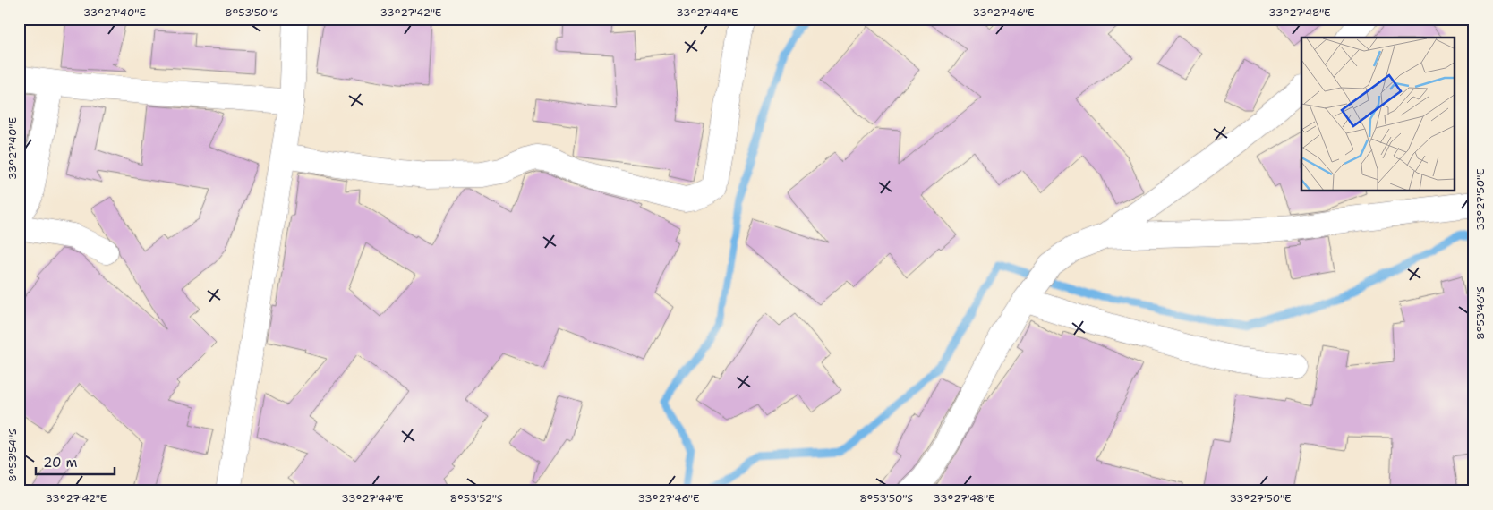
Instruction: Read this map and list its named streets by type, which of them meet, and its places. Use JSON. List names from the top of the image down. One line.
{"scale_bar":"20 m","coordinates":["33°27'40\"E","8°53'50\"S","33°27'42\"E","33°27'44\"E","33°27'46\"E","33°27'48\"E","33°27'50\"E","8°53'46\"S","8°53'54\"S","8°53'52\"S"]}
